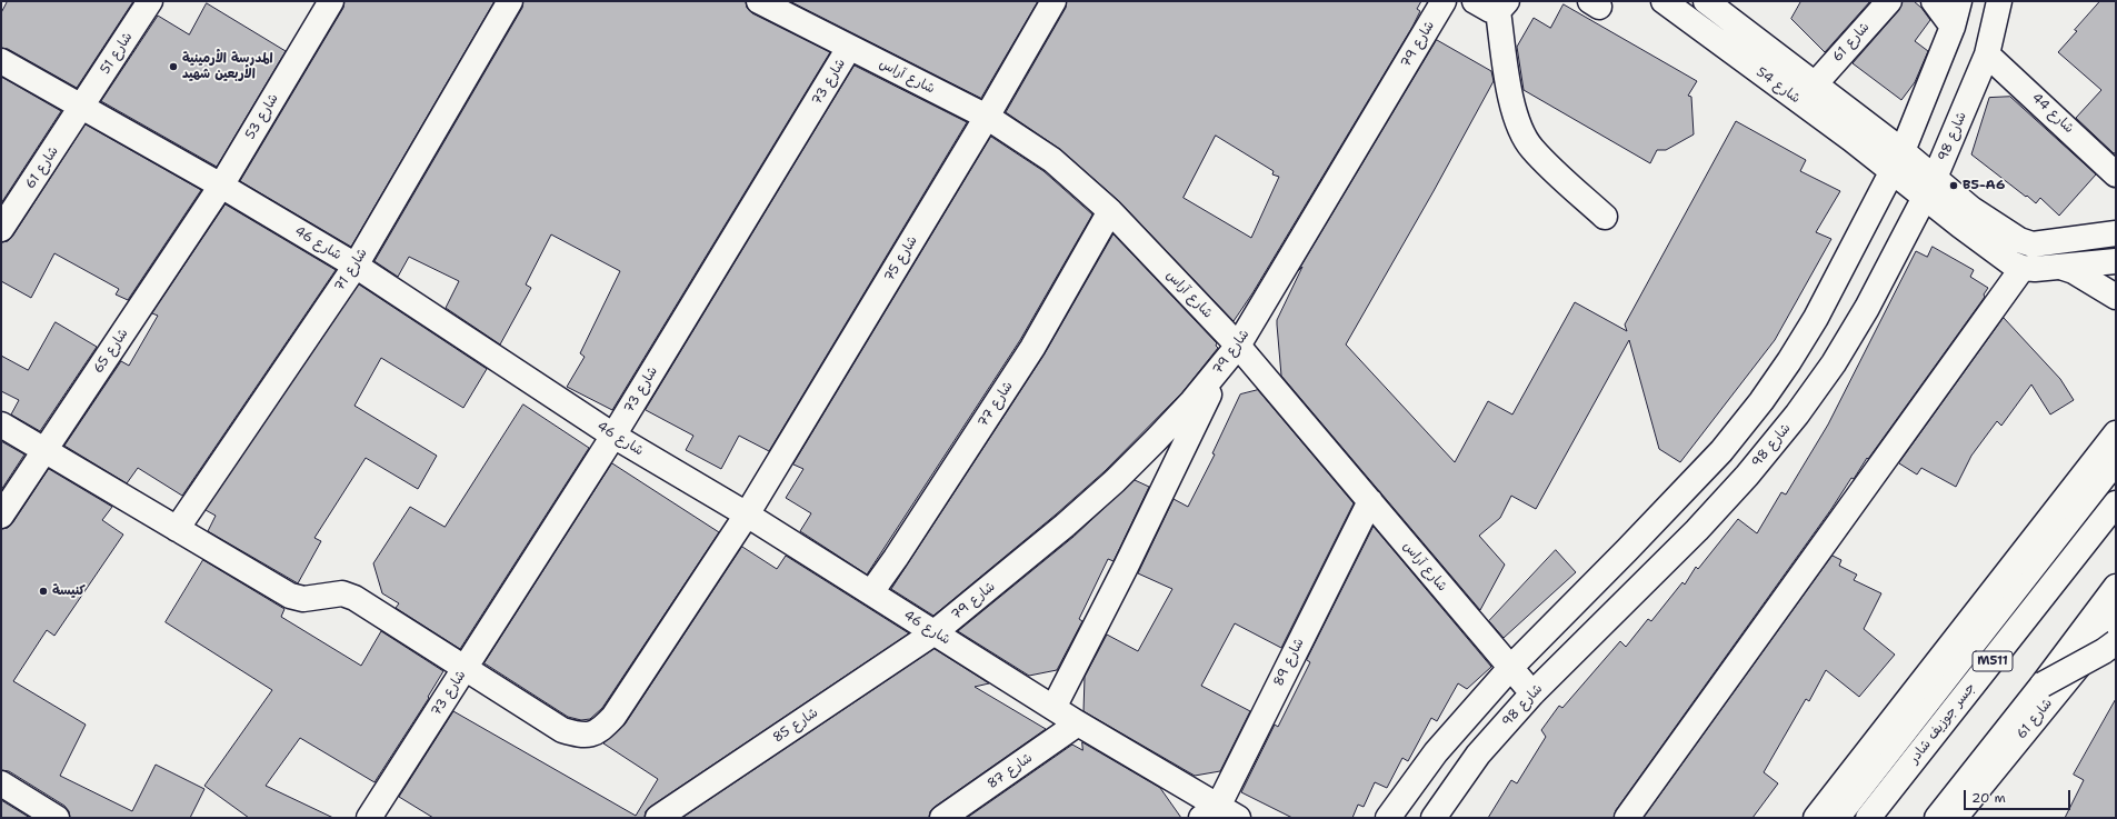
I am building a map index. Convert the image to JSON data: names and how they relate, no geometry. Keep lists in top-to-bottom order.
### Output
{
  "streets": {
    "main road": [
      "شارع 61",
      "شارع 79",
      "شارع 51",
      "شارع آراس",
      "شارع 73",
      "شارع 54",
      "شارع 44",
      "شارع 53",
      "شارع 98",
      "شارع 46",
      "شارع 75",
      "شارع 71",
      "شارع 65",
      "شارع 77",
      "M511",
      "شارع 89",
      "جسر جوزيف شادر",
      "شارع 85",
      "شارع 87"
    ]
  },
  "crossings": [
    ["شارع 61", "شارع 51"],
    ["شارع 61", "شارع 54"],
    ["شارع 61", "شارع 46"],
    ["شارع 79", "شارع آراس"],
    ["شارع 79", "شارع 46"],
    ["شارع 79", "شارع 85"],
    ["شارع 51", "شارع 46"],
    ["شارع آراس", "شارع 73"],
    ["شارع آراس", "شارع 98"],
    ["شارع آراس", "شارع 75"],
    ["شارع آراس", "شارع 77"],
    ["شارع آراس", "شارع 89"],
    ["شارع 73", "شارع 46"],
    ["شارع 73", "شارع 75"],
    ["شارع 44", "شارع 98"],
    ["شارع 53", "شارع 46"],
    ["شارع 53", "شارع 65"],
    ["شارع 46", "شارع 75"],
    ["شارع 46", "شارع 71"],
    ["شارع 46", "شارع 65"],
    ["شارع 46", "شارع 77"],
    ["شارع 46", "شارع 89"],
    ["شارع 46", "شارع 85"],
    ["شارع 46", "شارع 87"],
    ["شارع 75", "شارع 71"],
    ["شارع 75", "شارع 65"]
  ],
  "places": ["المدرسة الأرمينية الأربعين شهيد", "B5-A6", "كنيسة"],
  "scale_bar": "20 m"
}
